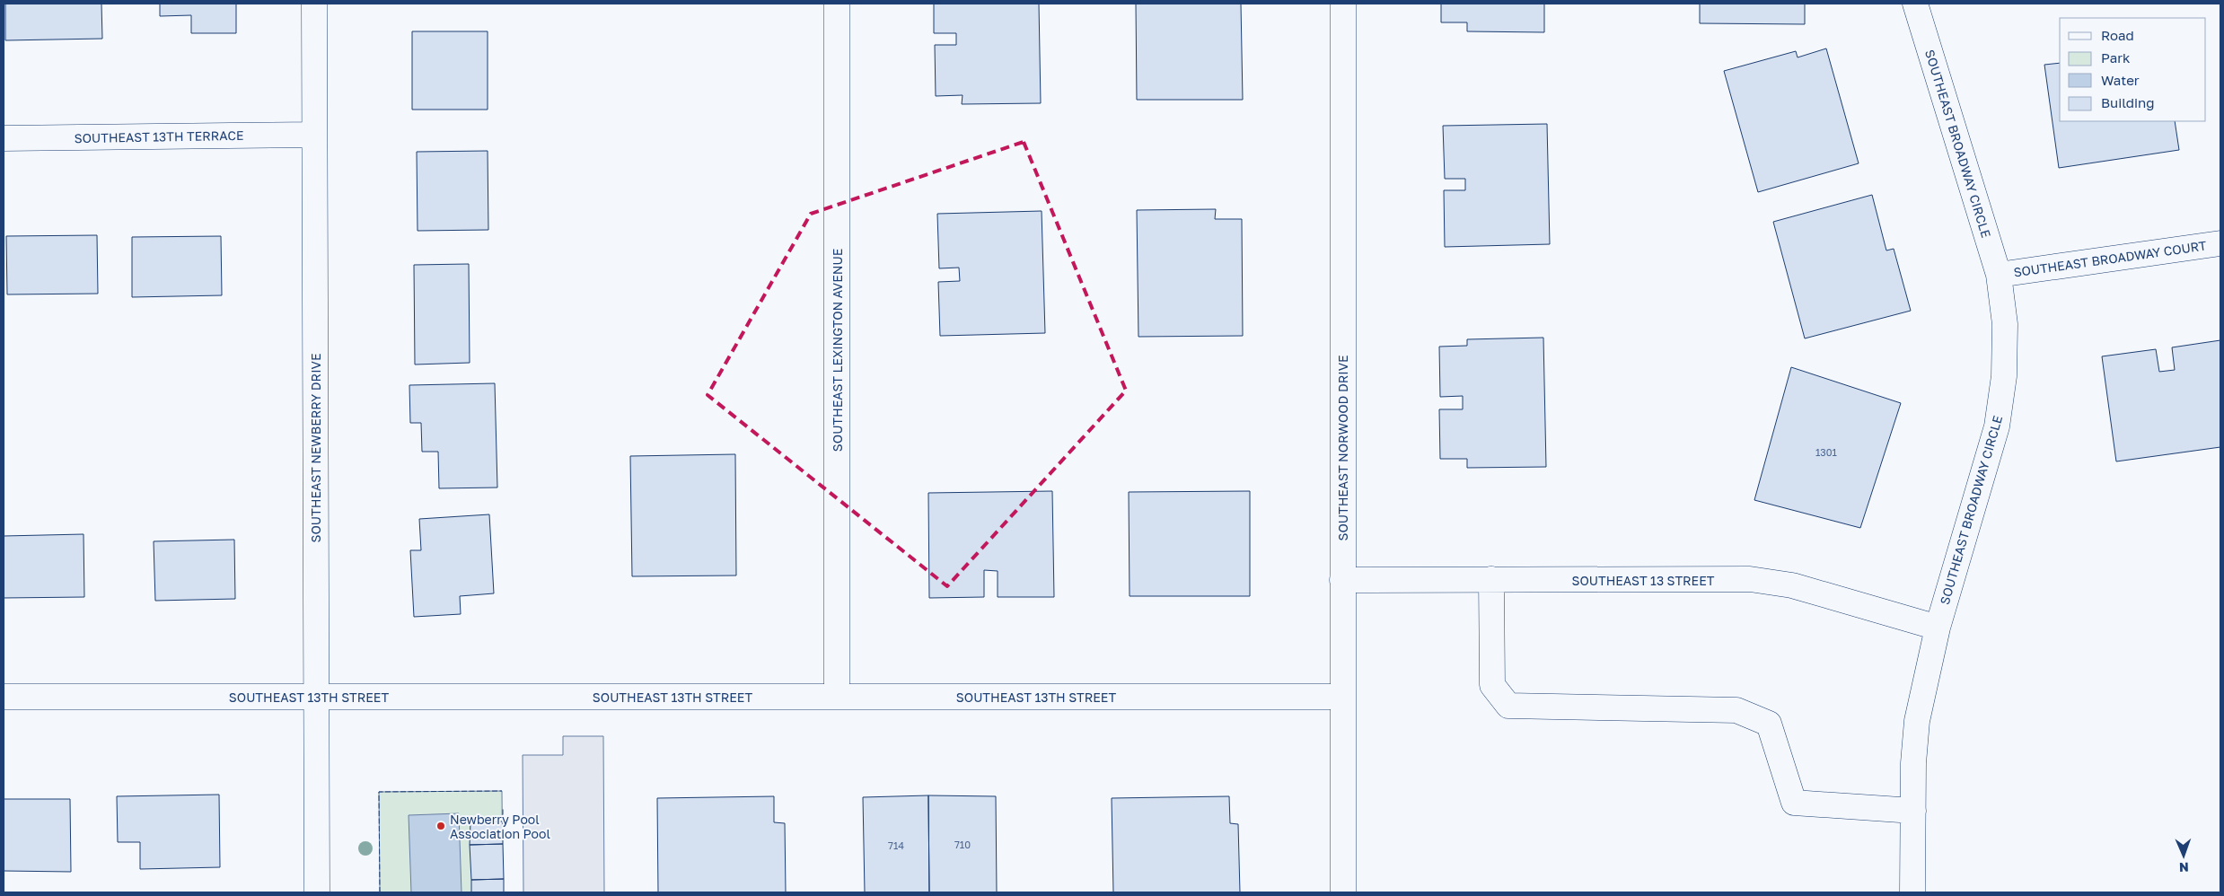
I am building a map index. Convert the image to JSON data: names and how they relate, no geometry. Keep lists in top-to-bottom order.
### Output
{
  "streets": {
    "street": [
      "SOUTHEAST 13TH TERRACE",
      "SOUTHEAST BROADWAY CIRCLE",
      "SOUTHEAST BROADWAY COURT",
      "SOUTHEAST LEXINGTON AVENUE",
      "SOUTHEAST NEWBERRY DRIVE",
      "SOUTHEAST NORWOOD DRIVE",
      "SOUTHEAST 13 STREET",
      "SOUTHEAST 13TH STREET"
    ]
  },
  "crossings": [
    ["SOUTHEAST 13TH TERRACE", "SOUTHEAST NEWBERRY DRIVE"],
    ["SOUTHEAST BROADWAY CIRCLE", "SOUTHEAST BROADWAY COURT"],
    ["SOUTHEAST BROADWAY CIRCLE", "SOUTHEAST 13 STREET"],
    ["SOUTHEAST LEXINGTON AVENUE", "SOUTHEAST 13TH STREET"],
    ["SOUTHEAST NEWBERRY DRIVE", "SOUTHEAST 13TH STREET"],
    ["SOUTHEAST NORWOOD DRIVE", "SOUTHEAST 13 STREET"],
    ["SOUTHEAST NORWOOD DRIVE", "SOUTHEAST 13TH STREET"]
  ],
  "places": ["Newberry Pool Association Pool"],
  "house_numbers": ["1301", "710", "714"],
  "legend": [
    "Road",
    "Park",
    "Water",
    "Building"
  ],
  "north": "bottom"
}
